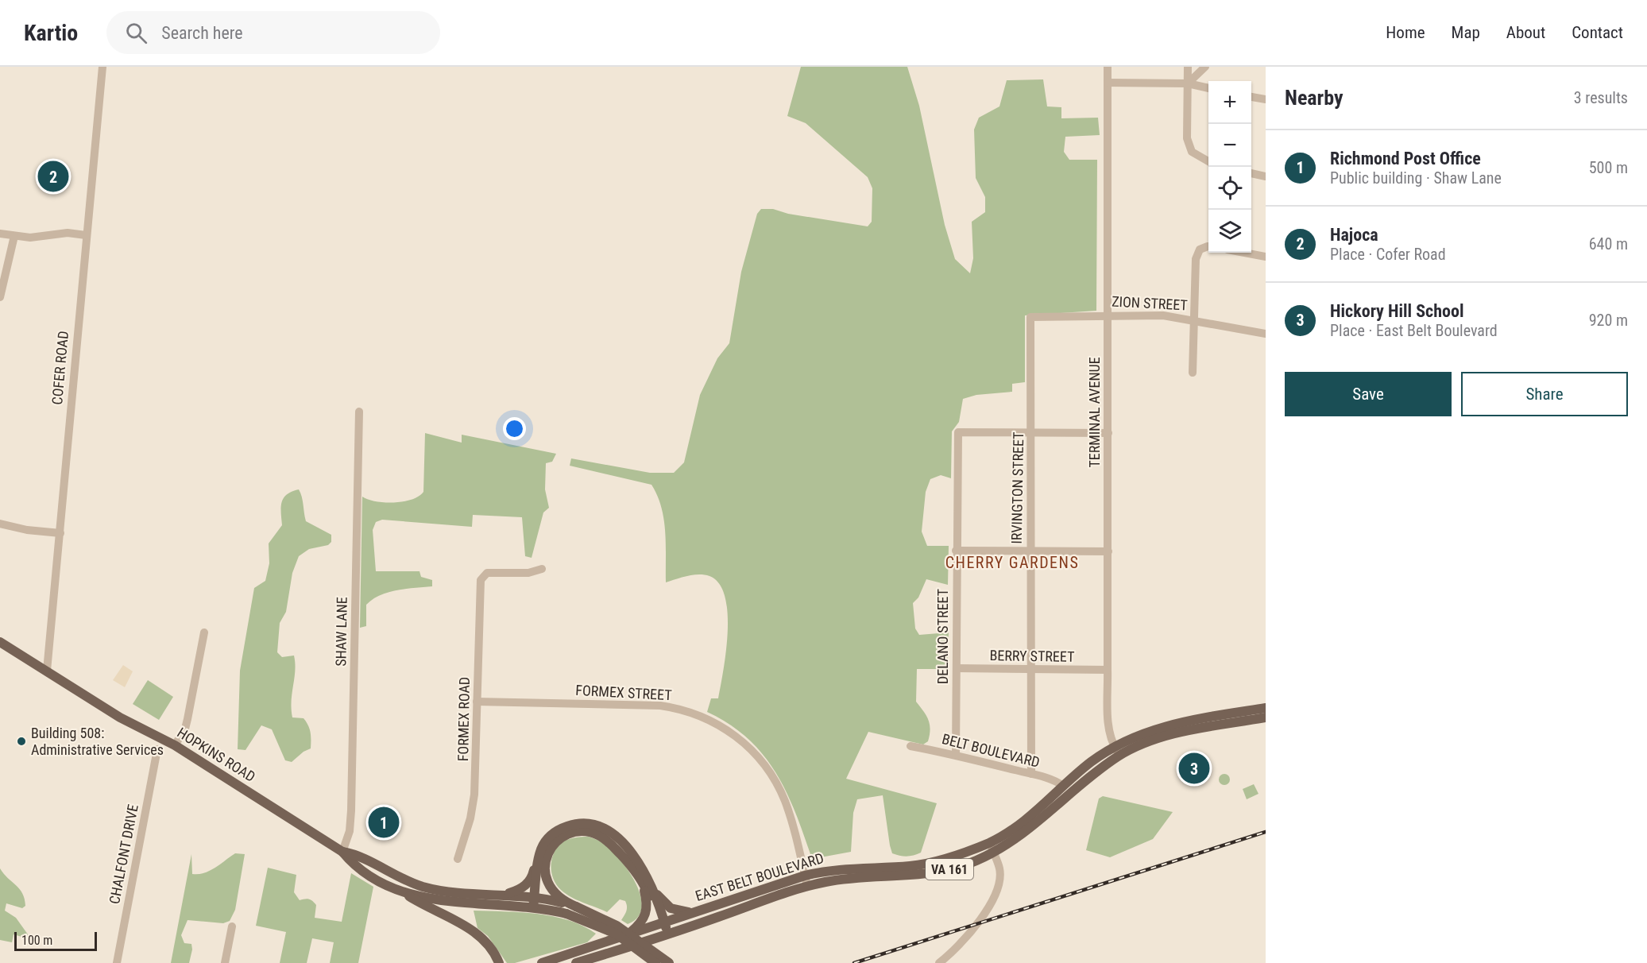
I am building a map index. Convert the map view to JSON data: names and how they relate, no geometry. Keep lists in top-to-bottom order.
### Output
{
  "streets": {
    "main road": ["HOPKINS ROAD", "VA 161", "EAST BELT BOULEVARD"],
    "street": [
      "ZION STREET",
      "COFER ROAD",
      "TERMINAL AVENUE",
      "IRVINGTON STREET",
      "SHAW LANE",
      "DELANO STREET",
      "BERRY STREET",
      "FORMEX STREET",
      "FORMEX ROAD",
      "BELT BOULEVARD",
      "CHALFONT DRIVE"
    ]
  },
  "crossings": [
    ["ZION STREET", "TERMINAL AVENUE"],
    ["ZION STREET", "IRVINGTON STREET"],
    ["COFER ROAD", "HOPKINS ROAD"],
    ["TERMINAL AVENUE", "BERRY STREET"],
    ["TERMINAL AVENUE", "EAST BELT BOULEVARD"],
    ["IRVINGTON STREET", "DELANO STREET"],
    ["IRVINGTON STREET", "BERRY STREET"],
    ["IRVINGTON STREET", "BELT BOULEVARD"],
    ["SHAW LANE", "HOPKINS ROAD"],
    ["DELANO STREET", "BERRY STREET"],
    ["DELANO STREET", "BELT BOULEVARD"],
    ["FORMEX STREET", "FORMEX ROAD"],
    ["FORMEX STREET", "EAST BELT BOULEVARD"],
    ["BELT BOULEVARD", "EAST BELT BOULEVARD"]
  ],
  "districts": ["CHERRY GARDENS"],
  "places": ["Building 508: Administrative Services"],
  "scale_bar": "100 m",
  "page": {
    "header": "Kartio",
    "search": "Search here",
    "nav": [
      "Home",
      "Map",
      "About",
      "Contact"
    ],
    "heading": ["Nearby", "3 results"],
    "map_buttons": ["+", "−"],
    "list": [
      {
        "mark": "1",
        "name": "Richmond Post Office",
        "note": "Public building · Shaw Lane",
        "value": "500 m"
      },
      {
        "mark": "2",
        "name": "Hajoca",
        "note": "Place · Cofer Road",
        "value": "640 m"
      },
      {
        "mark": "3",
        "name": "Hickory Hill School",
        "note": "Place · East Belt Boulevard",
        "value": "920 m"
      }
    ],
    "pins": ["2", "3", "1"],
    "buttons": ["Save", "Share"],
    "scale": "100 m"
  }
}
